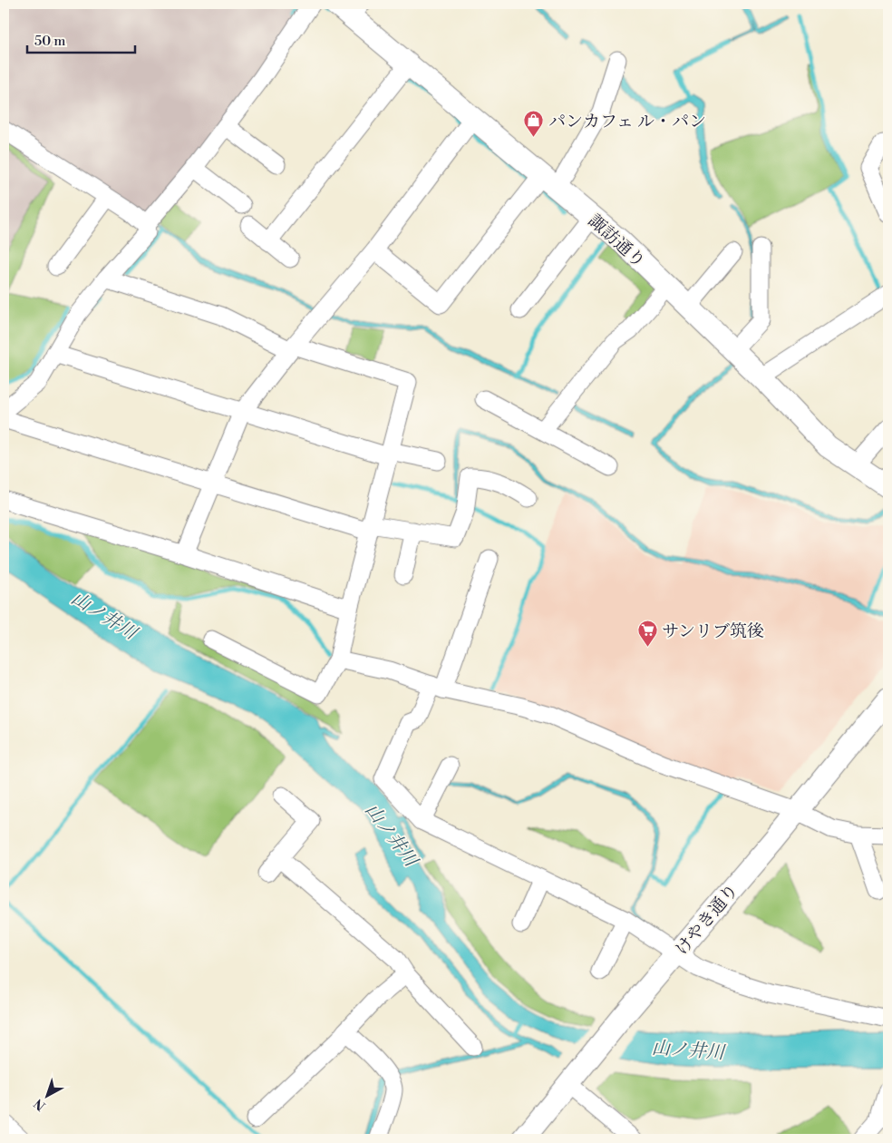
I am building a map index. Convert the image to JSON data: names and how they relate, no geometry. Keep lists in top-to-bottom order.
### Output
{
  "streets": {
    "street": ["諏訪通り", "けやき通り"]
  },
  "water": ["山ノ井川"],
  "places": {
    "shop": ["パンカフェ ル・パン"],
    "supermarket": ["サンリブ筑後"]
  },
  "scale_bar": "50 m",
  "north": "bottom left"
}
